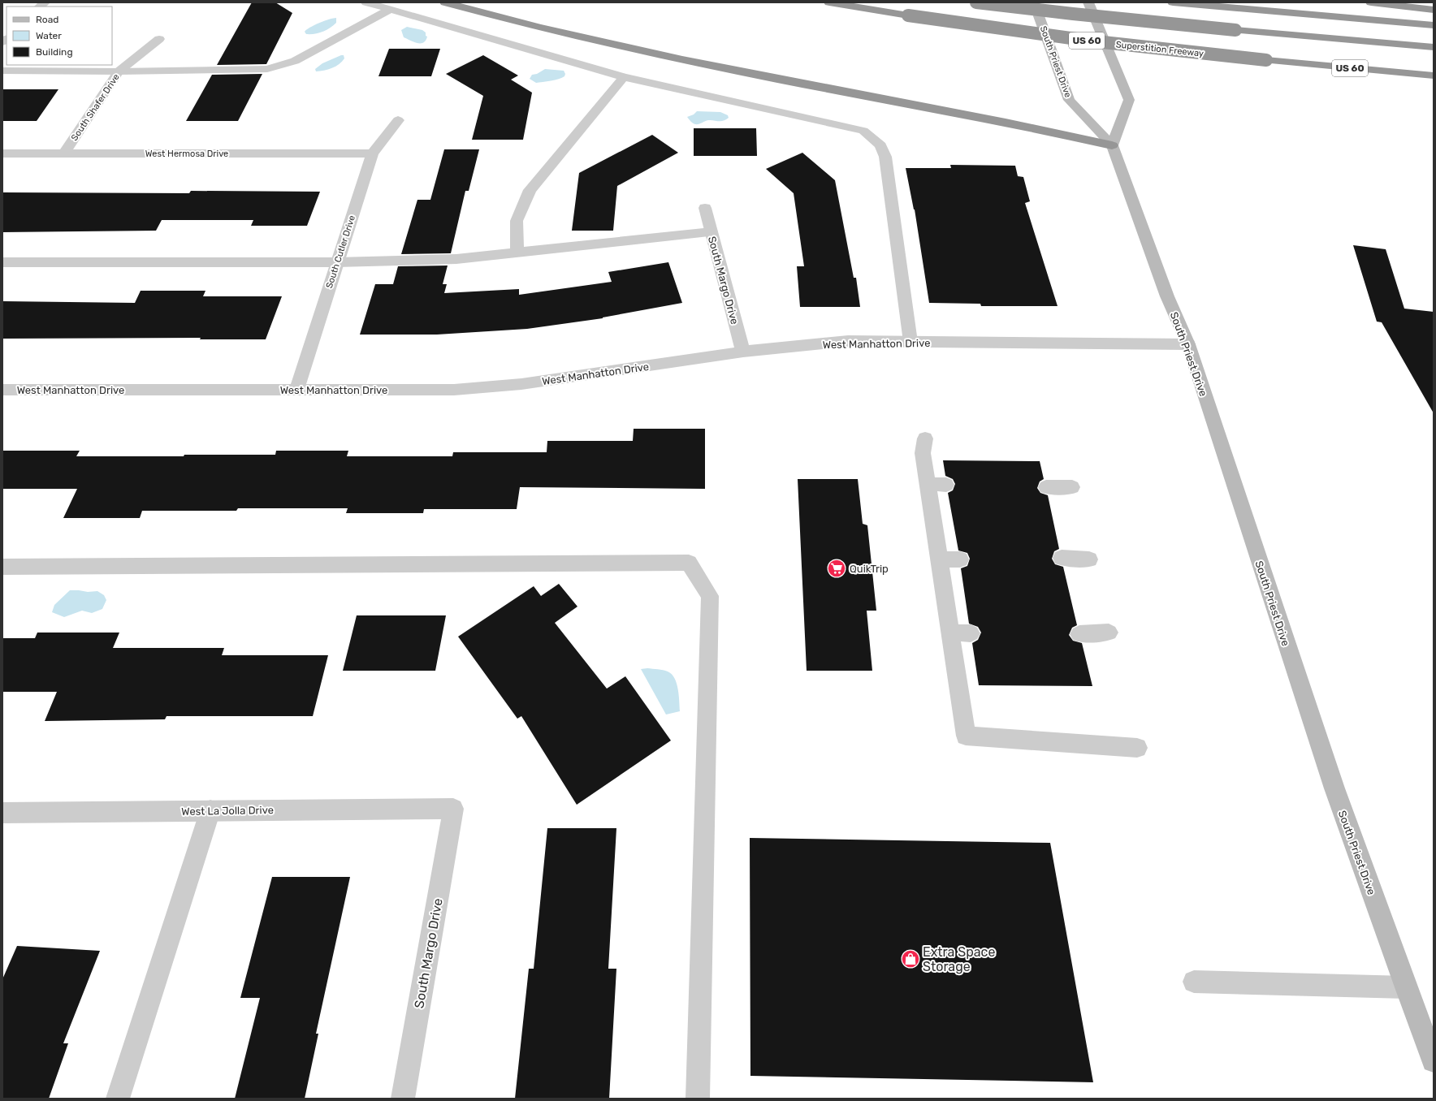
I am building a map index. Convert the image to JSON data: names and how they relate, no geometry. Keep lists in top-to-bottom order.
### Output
{
  "streets": {
    "highway": ["US 60", "Superstition Freeway"],
    "main road": ["South Priest Drive"],
    "street": [
      "South Shafer Drive",
      "West Hermosa Drive",
      "South Cutler Drive",
      "South Margo Drive",
      "West Manhatton Drive",
      "West La Jolla Drive"
    ]
  },
  "crossings": [
    ["South Priest Drive", "West Manhatton Drive"],
    ["South Shafer Drive", "West Hermosa Drive"],
    ["West Hermosa Drive", "South Cutler Drive"],
    ["South Cutler Drive", "West Manhatton Drive"],
    ["South Margo Drive", "West Manhatton Drive"],
    ["South Margo Drive", "West La Jolla Drive"]
  ],
  "places": {
    "supermarket": ["QuikTrip"],
    "shop": ["Extra Space Storage"]
  },
  "legend": ["Road", "Water", "Building"]
}
